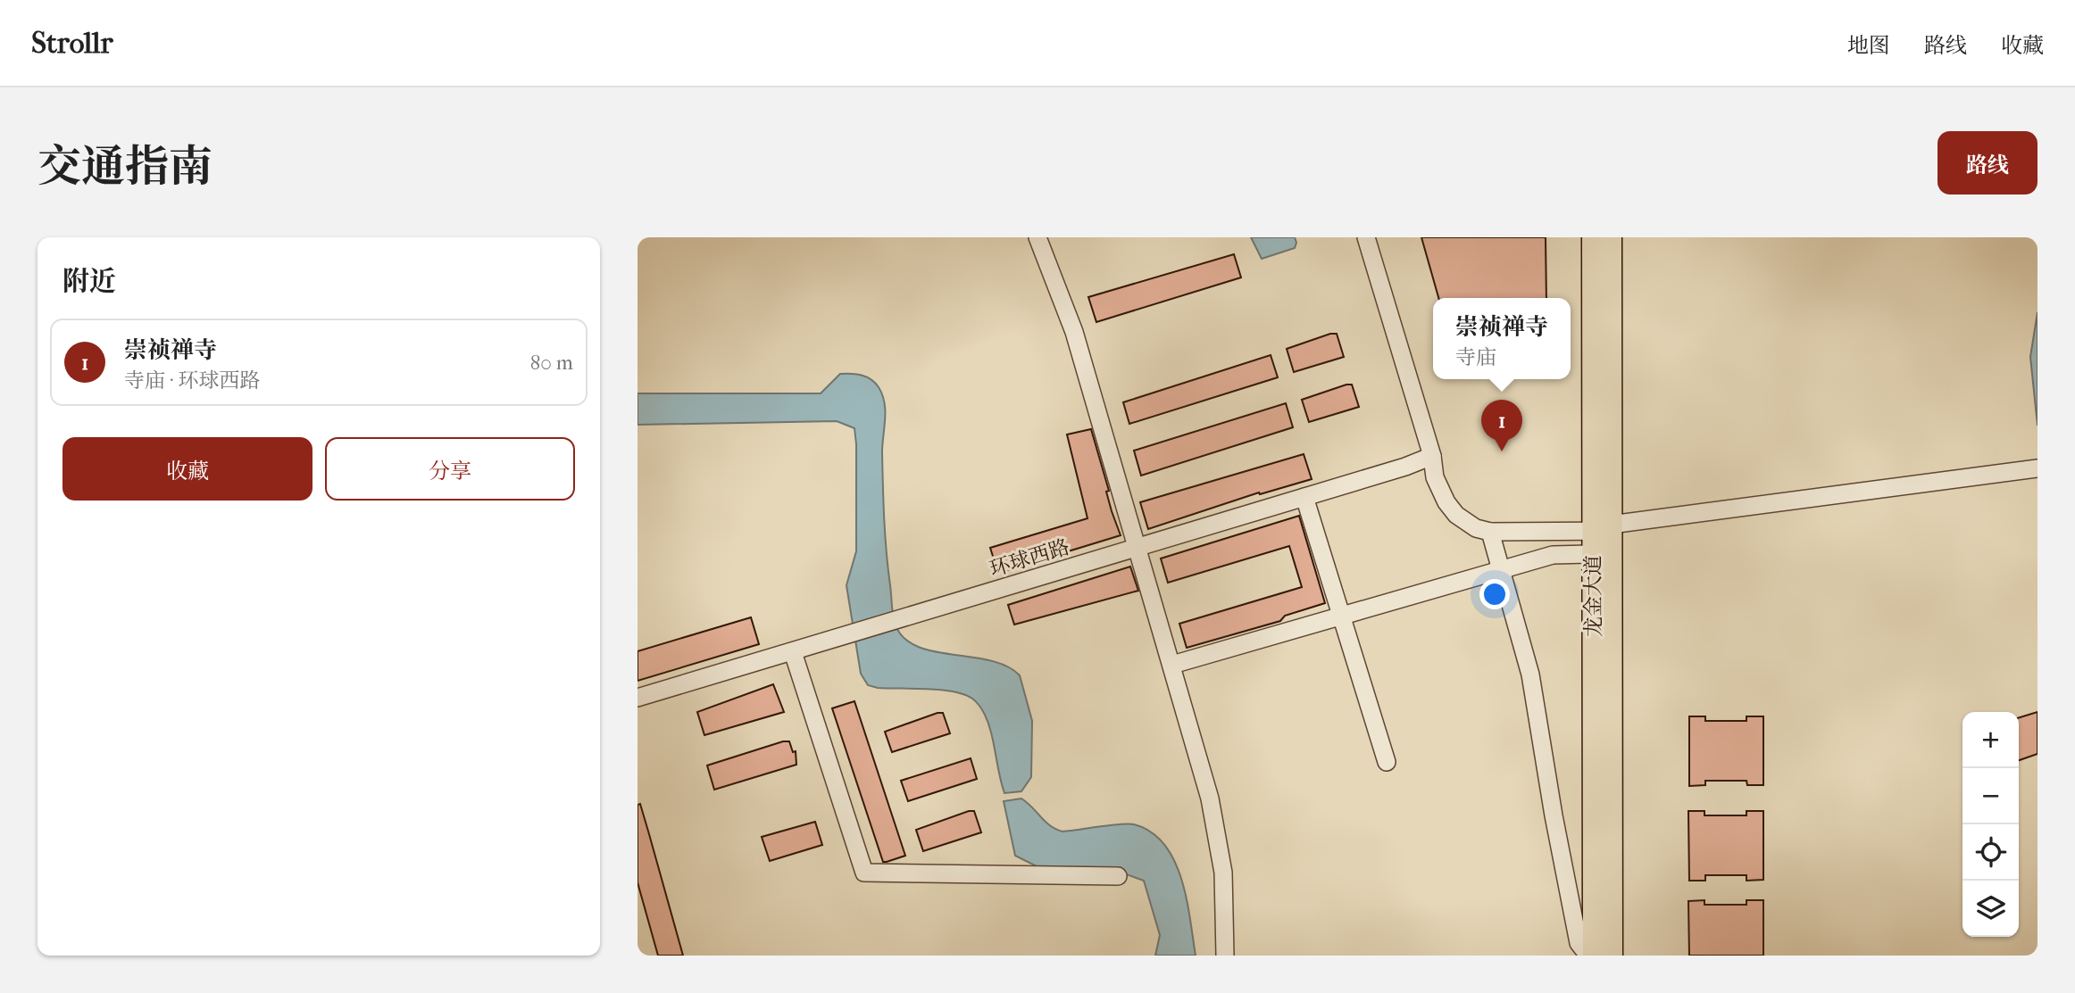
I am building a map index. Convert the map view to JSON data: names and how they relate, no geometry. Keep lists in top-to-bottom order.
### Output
{
  "streets": {
    "main road": ["龙金大道"],
    "street": ["环球西路"]
  },
  "page": {
    "header": "Strollr",
    "nav": ["地图", "路线", "收藏"],
    "title": "交通指南",
    "buttons": [
      "路线",
      ["收藏", "分享"]
    ],
    "heading": "附近",
    "popup": ["崇祯禅寺", "寺庙"],
    "list": [
      {
        "mark": "1",
        "name": "崇祯禅寺",
        "note": "寺庙 · 环球西路",
        "value": "80 m"
      }
    ],
    "pins": "1",
    "map_buttons": ["+", "−"]
  }
}
